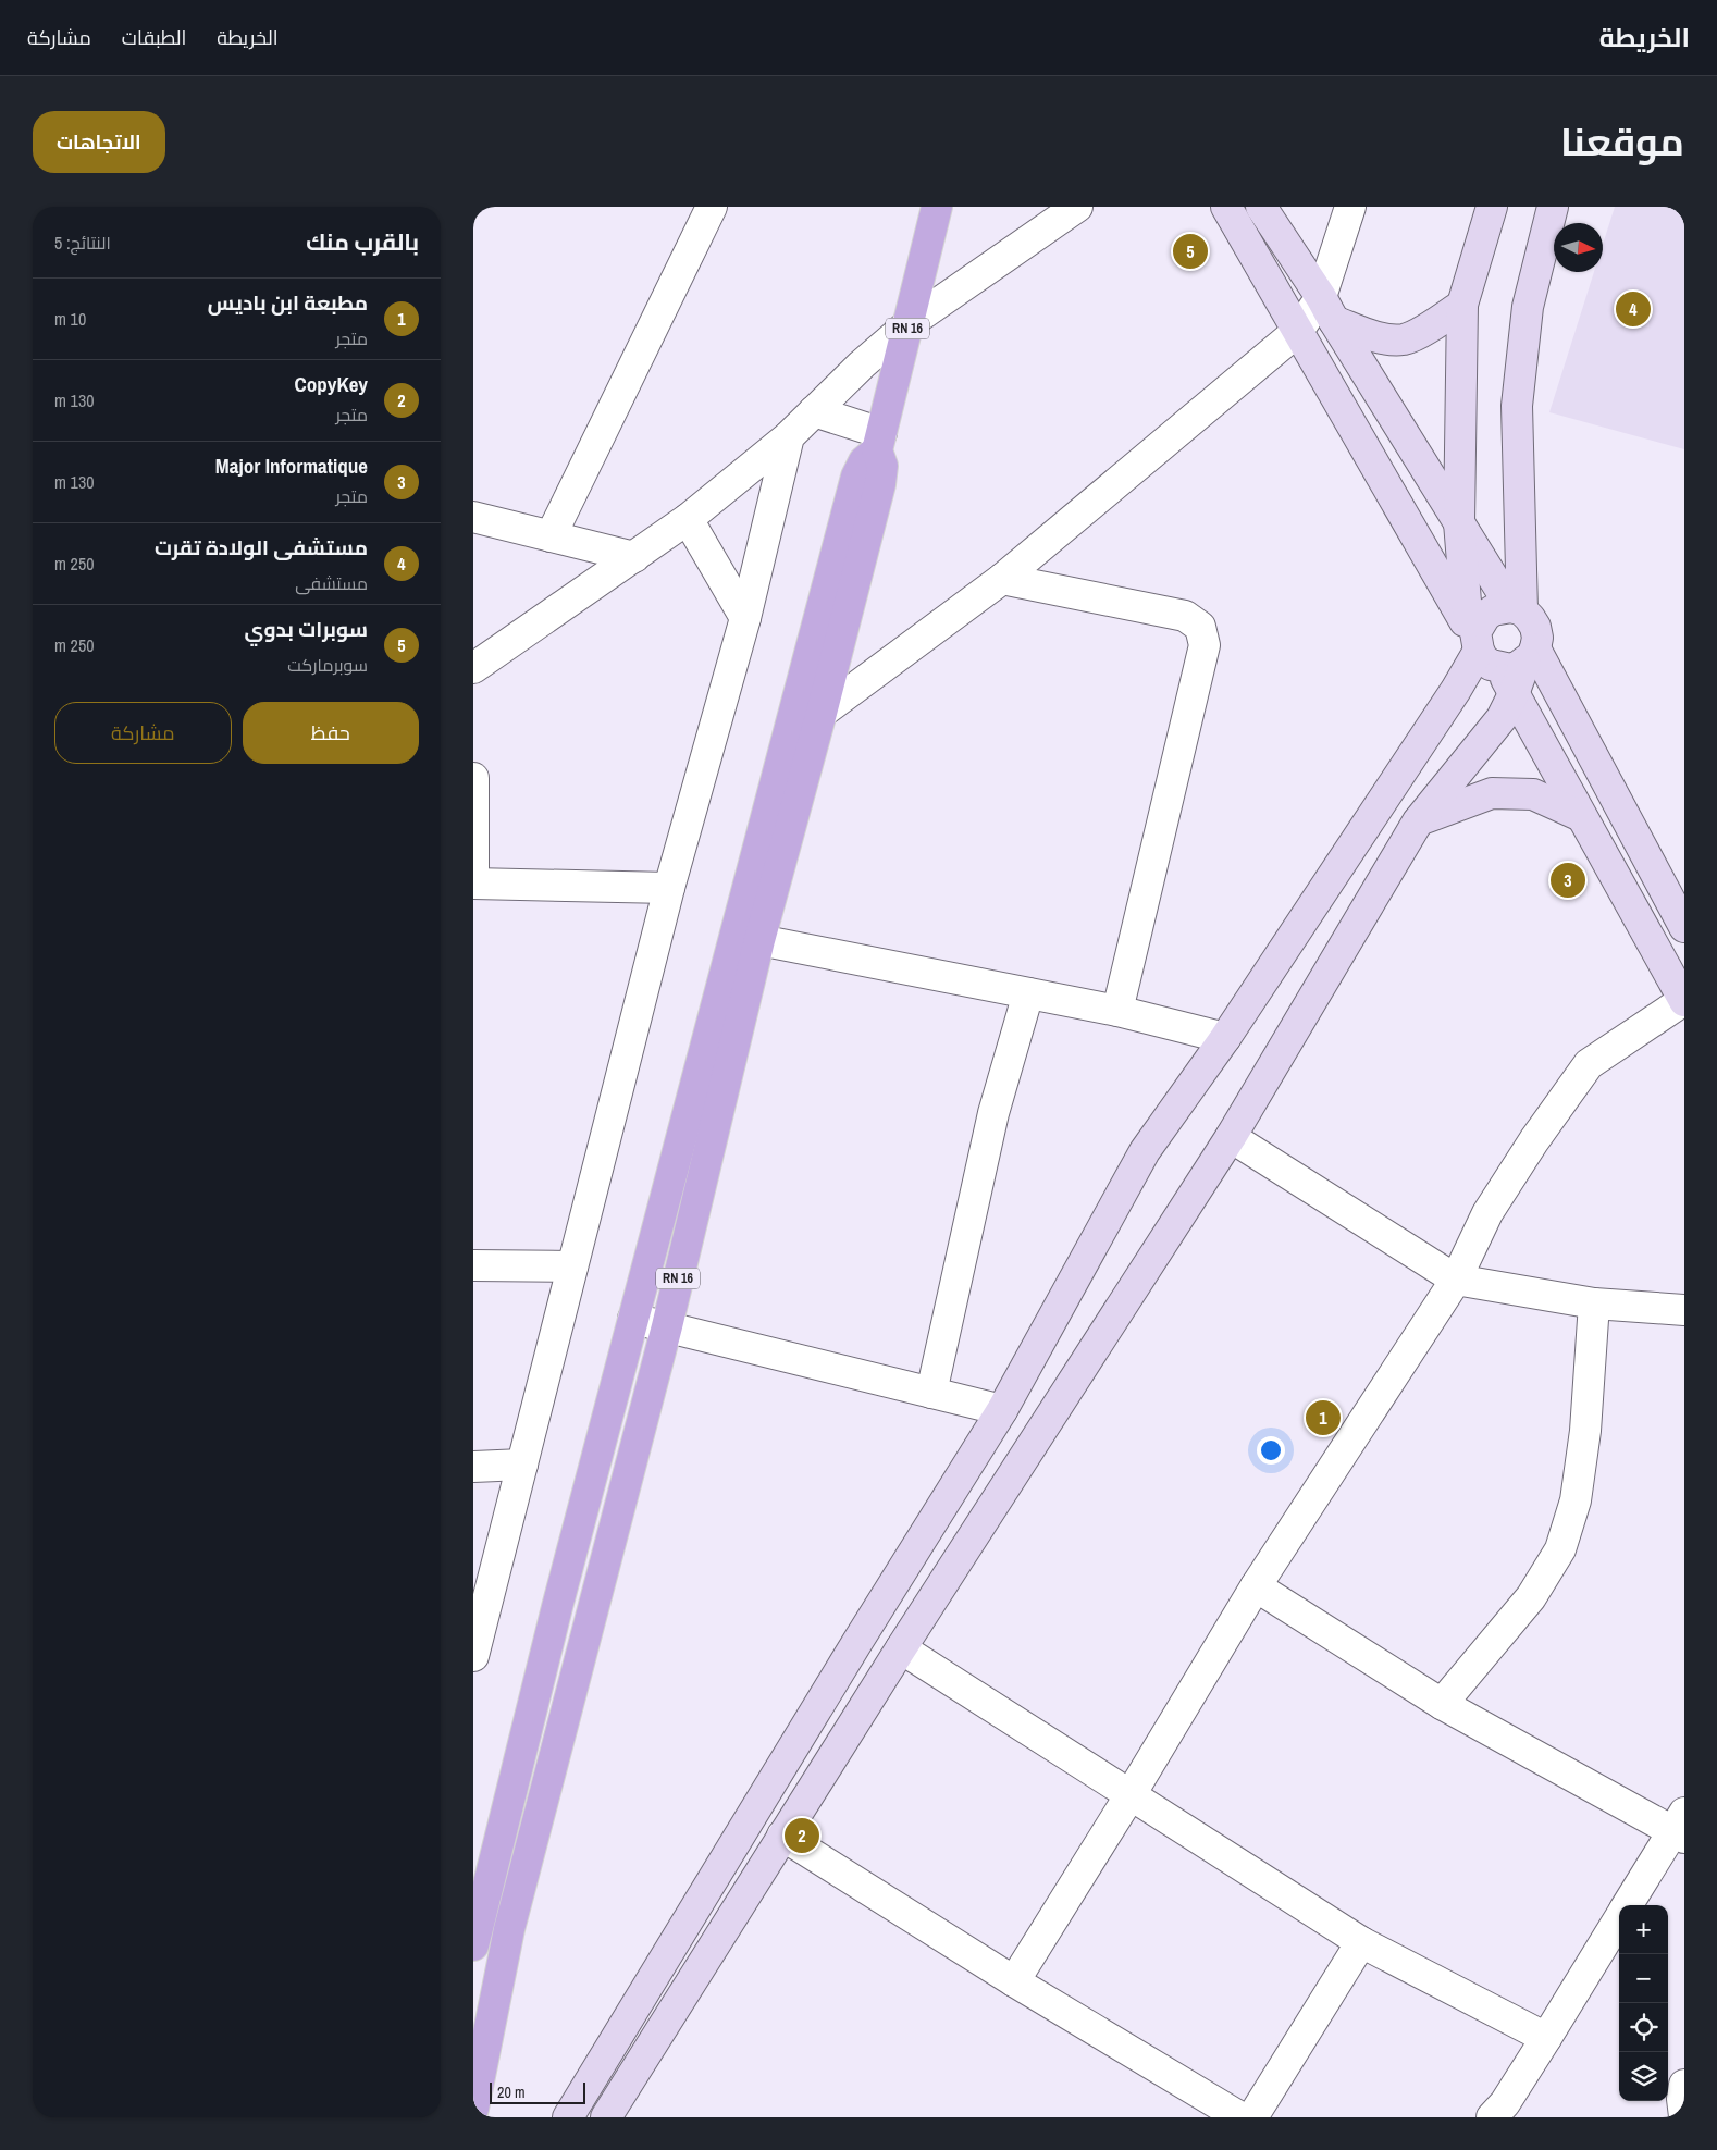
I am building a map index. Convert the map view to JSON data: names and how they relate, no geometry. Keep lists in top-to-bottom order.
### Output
{
  "streets": {
    "main road": ["RN 16"]
  },
  "scale_bar": "20 m",
  "north": "right",
  "page": {
    "header": "الخريطة",
    "nav": ["الخريطة", "الطبقات", "مشاركة"],
    "title": "موقعنا",
    "buttons": [
      "الاتجاهات",
      ["حفظ", "مشاركة"]
    ],
    "heading": ["بالقرب منك", "النتائج: 5"],
    "pins": [
      "5",
      "4",
      "3",
      "1",
      "2"
    ],
    "list": [
      {
        "mark": "1",
        "name": "مطبعة ابن باديس",
        "note": "متجر",
        "value": "10 m"
      },
      {
        "mark": "2",
        "name": "CopyKey",
        "note": "متجر",
        "value": "130 m"
      },
      {
        "mark": "3",
        "name": "Major Informatique",
        "note": "متجر",
        "value": "130 m"
      },
      {
        "mark": "4",
        "name": "مستشفى الولادة تقرت",
        "note": "مستشفى",
        "value": "250 m"
      },
      {
        "mark": "5",
        "name": "سوبرات بدوي",
        "note": "سوبرماركت",
        "value": "250 m"
      }
    ],
    "map_buttons": ["+", "−"],
    "scale": "20 m"
  }
}
